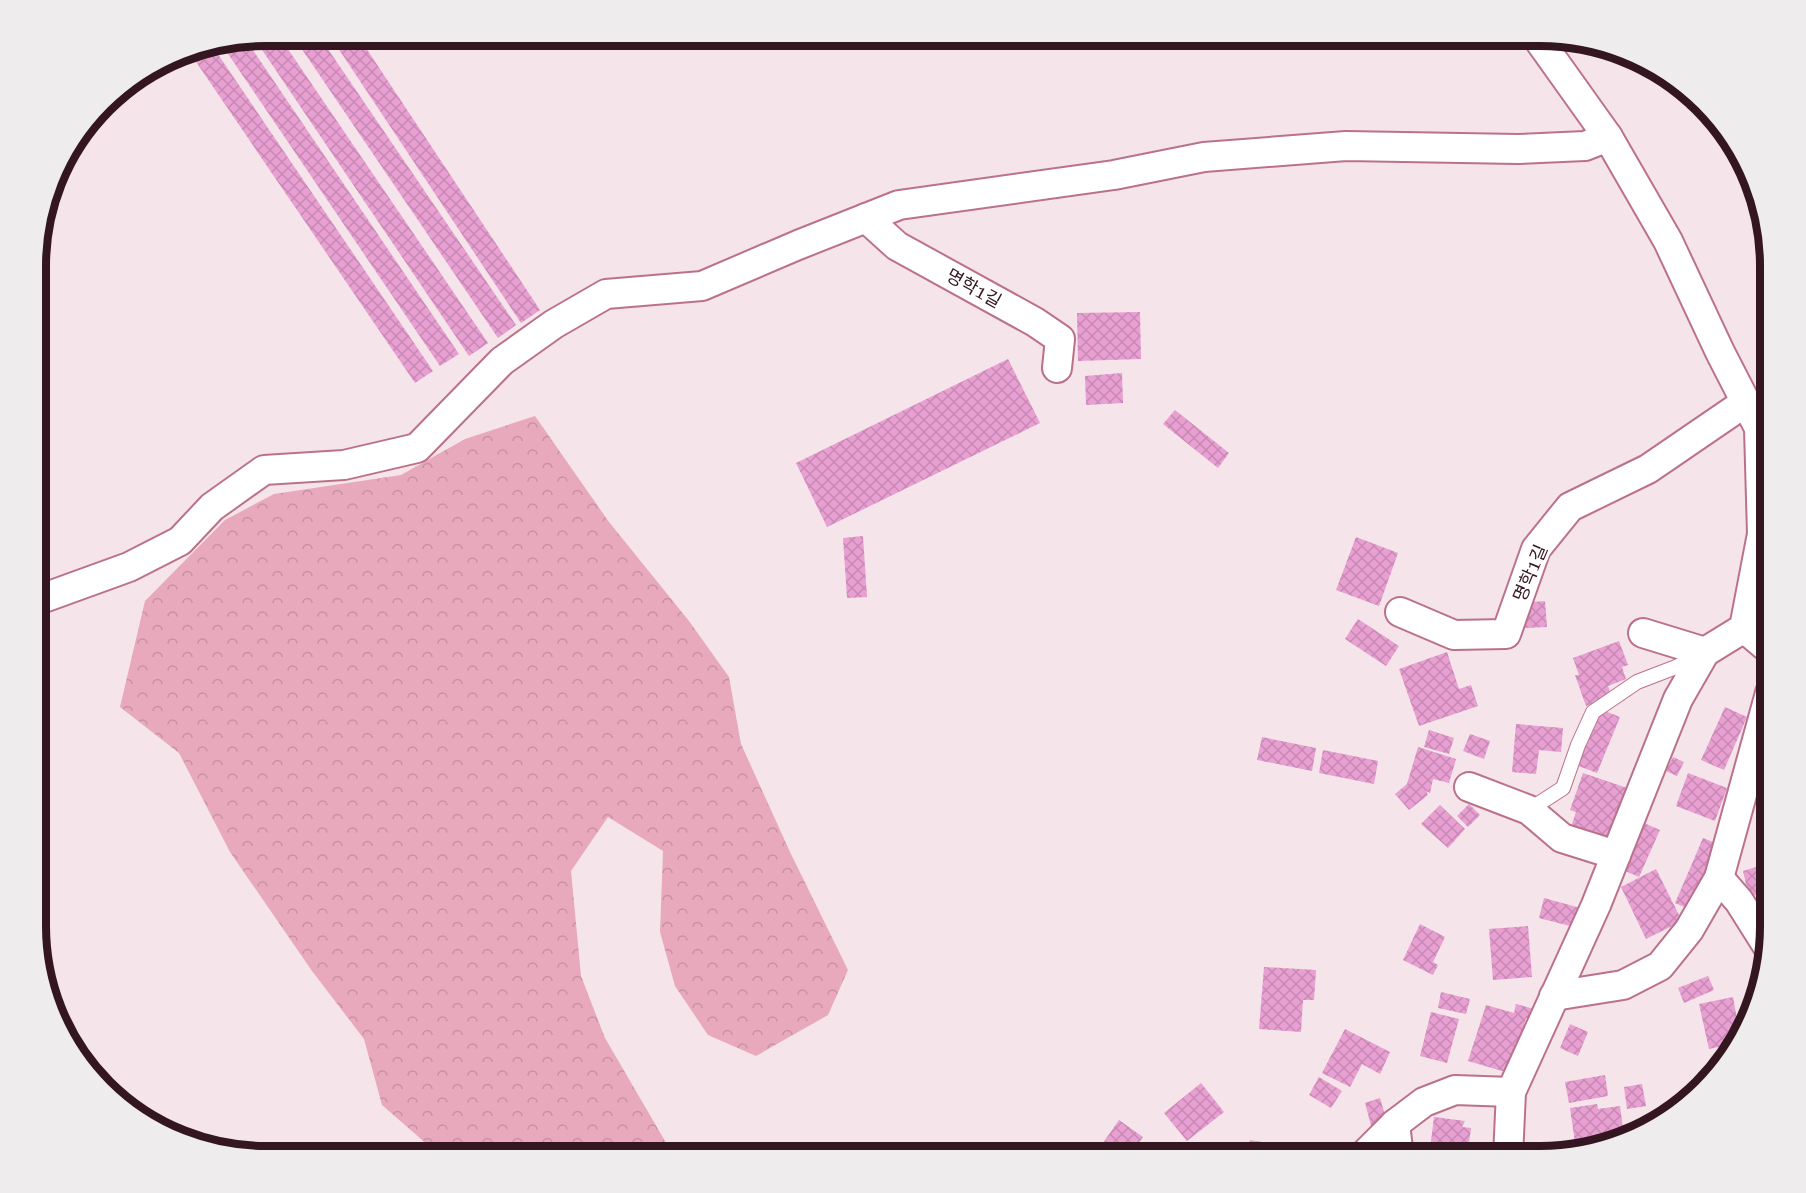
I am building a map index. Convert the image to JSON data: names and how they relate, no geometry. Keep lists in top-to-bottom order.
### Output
{
  "streets": {
    "street": ["명학1길"]
  }
}
